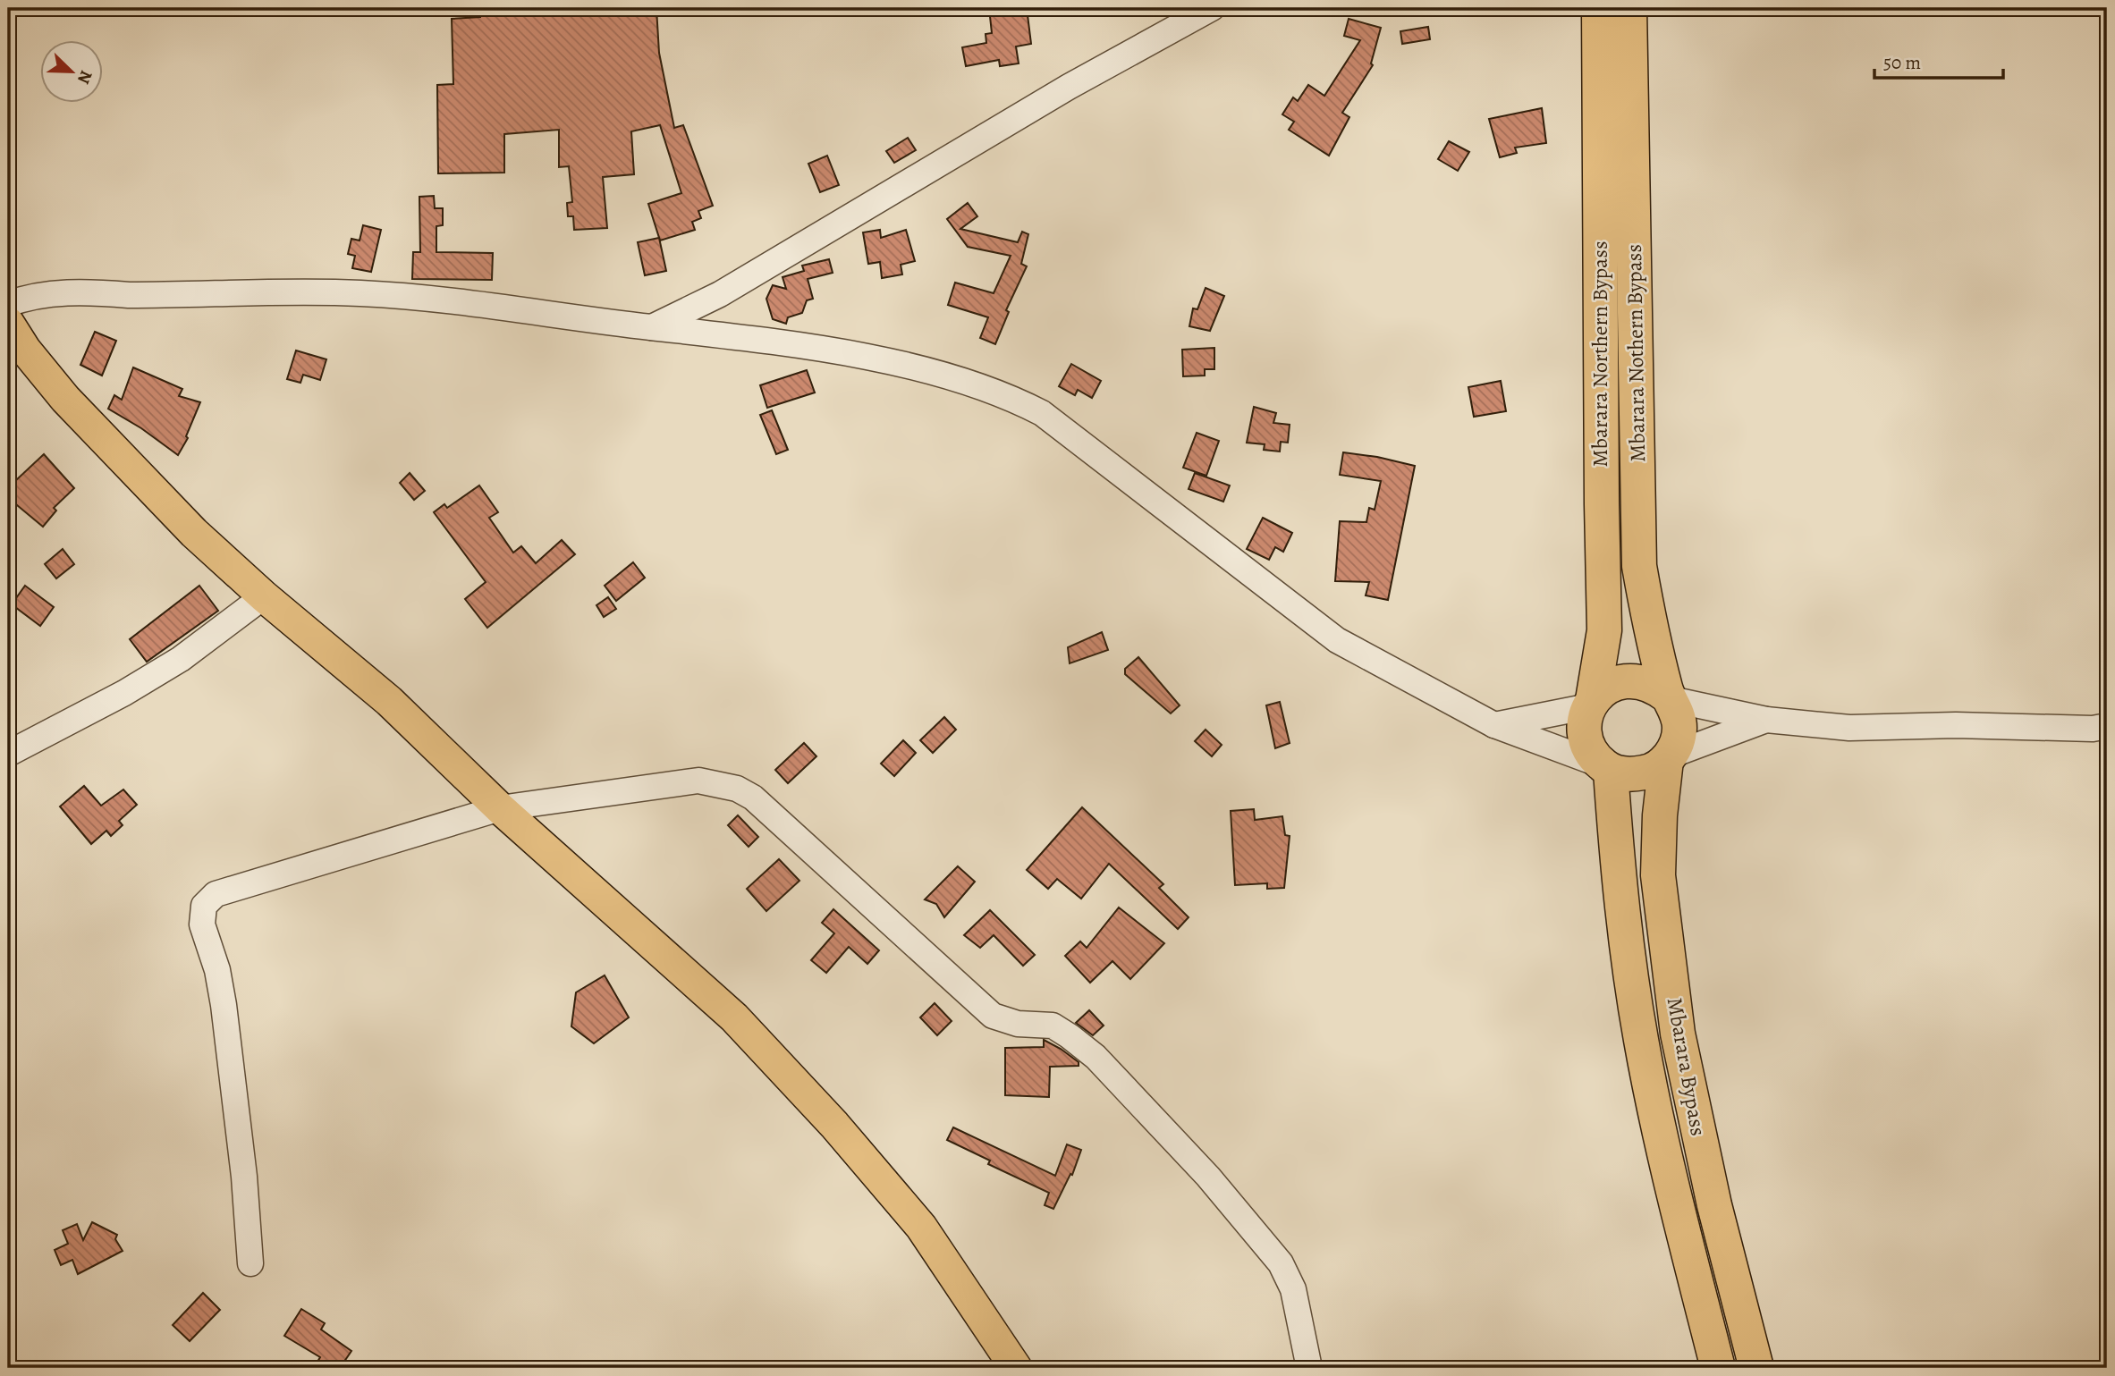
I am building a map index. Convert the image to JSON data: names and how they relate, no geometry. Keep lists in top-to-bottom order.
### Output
{
  "streets": {
    "highway": ["Mbarara Nothern Bypass", "Mbarara Northern Bypass", "Mbarara Bypass"]
  },
  "crossings": [
    ["Mbarara Nothern Bypass", "Mbarara Northern Bypass"],
    ["Mbarara Nothern Bypass", "Mbarara Bypass"],
    ["Mbarara Northern Bypass", "Mbarara Bypass"]
  ],
  "scale_bar": "50 m",
  "north": "bottom right"
}
